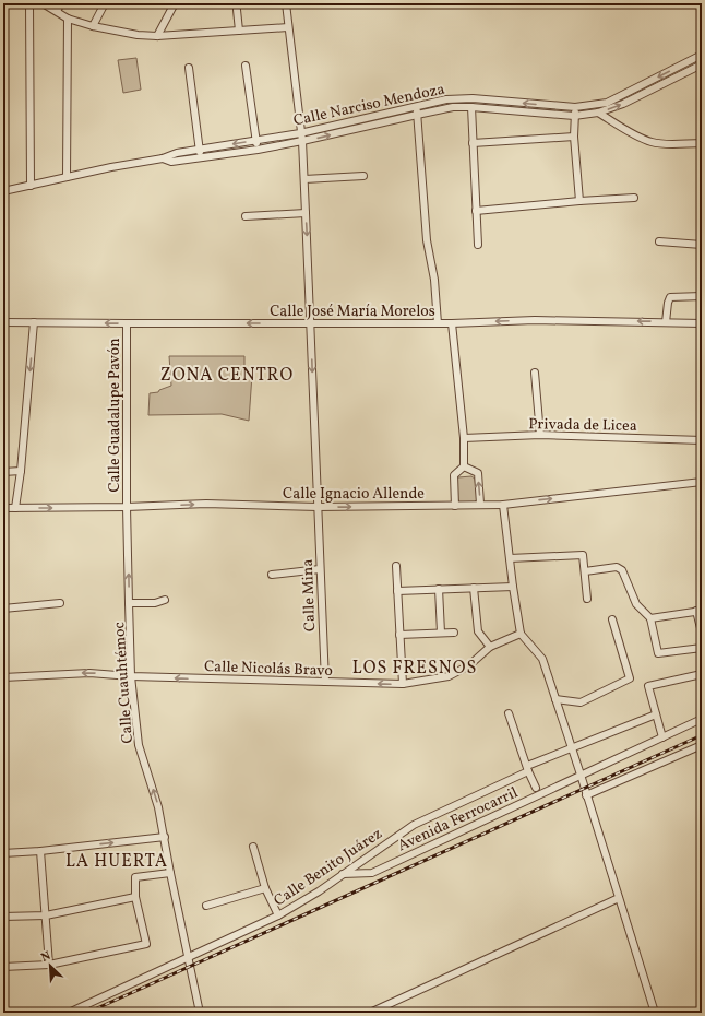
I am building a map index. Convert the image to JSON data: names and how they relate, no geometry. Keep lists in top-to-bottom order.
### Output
{
  "streets": {
    "street": [
      "Calle Narciso Mendoza",
      "Calle José María Morelos",
      "Calle Guadalupe Pavón",
      "Privada de Licea",
      "Calle Ignacio Allende",
      "Calle Mina",
      "Calle Nicolás Bravo",
      "Calle Cuauhtémoc",
      "Avenida Ferrocarril",
      "Calle Benito Juárez"
    ]
  },
  "crossings": [
    ["Calle Narciso Mendoza", "Calle Mina"],
    ["Calle José María Morelos", "Calle Guadalupe Pavón"],
    ["Calle José María Morelos", "Calle Mina"],
    ["Calle Guadalupe Pavón", "Calle Ignacio Allende"],
    ["Calle Guadalupe Pavón", "Calle Cuauhtémoc"],
    ["Calle Ignacio Allende", "Calle Mina"],
    ["Calle Ignacio Allende", "Calle Cuauhtémoc"],
    ["Calle Mina", "Calle Nicolás Bravo"],
    ["Calle Nicolás Bravo", "Calle Cuauhtémoc"],
    ["Calle Cuauhtémoc", "Calle Benito Juárez"],
    ["Avenida Ferrocarril", "Calle Benito Juárez"]
  ],
  "one_way": [
    "Calle José María Morelos",
    "Calle Ignacio Allende",
    "Calle Mina",
    "Calle Nicolás Bravo",
    "Calle Cuauhtémoc"
  ],
  "districts": ["ZONA CENTRO", "LOS FRESNOS", "LA HUERTA"],
  "north": "top left"
}
